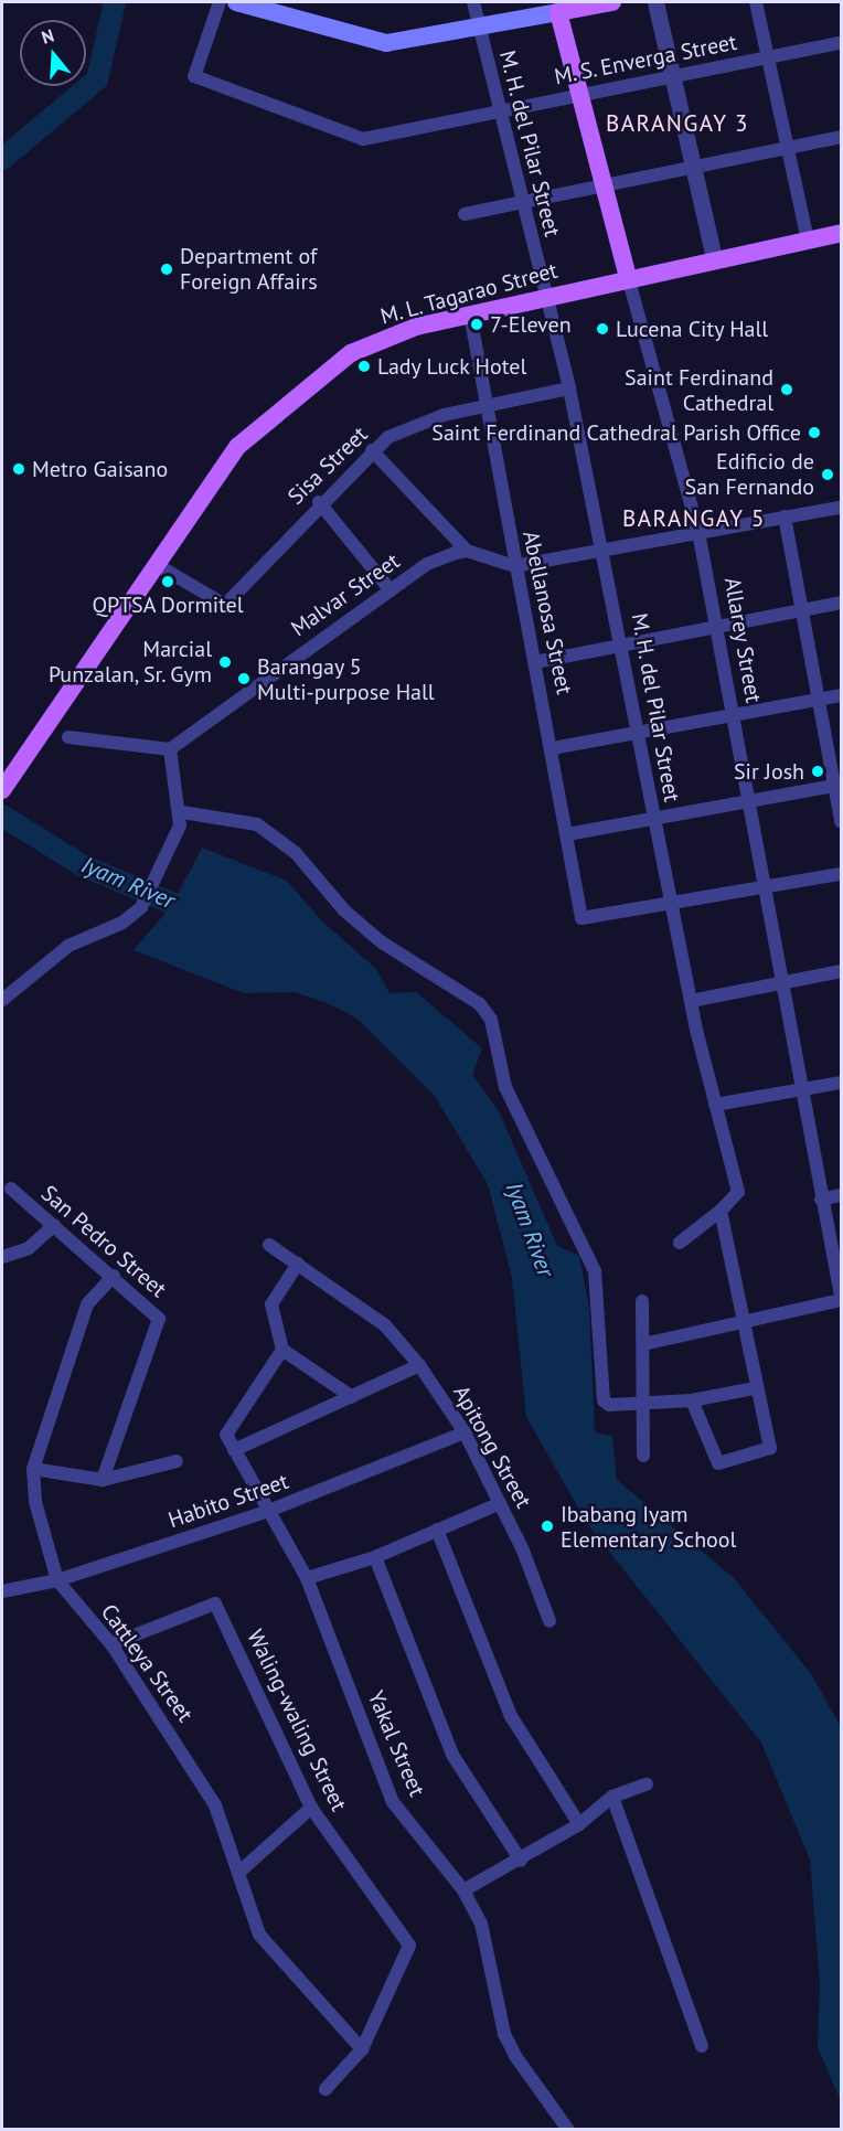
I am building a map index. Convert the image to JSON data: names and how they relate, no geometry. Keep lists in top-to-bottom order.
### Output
{
  "streets": {
    "main road": ["M. L. Tagarao Street", "Allarey Street"],
    "street": [
      "M. S. Enverga Street",
      "M. H. del Pilar Street",
      "Sisa Street",
      "Malvar Street",
      "Abellanosa Street",
      "San Pedro Street",
      "Apitong Street",
      "Habito Street",
      "Cattleya Street",
      "Waling-waling Street",
      "Yakal Street"
    ]
  },
  "crossings": [
    ["M. S. Enverga Street", "M. H. del Pilar Street"],
    ["M. S. Enverga Street", "Allarey Street"],
    ["M. H. del Pilar Street", "M. L. Tagarao Street"],
    ["M. H. del Pilar Street", "Sisa Street"],
    ["M. H. del Pilar Street", "Abellanosa Street"],
    ["M. L. Tagarao Street", "Sisa Street"],
    ["M. L. Tagarao Street", "Abellanosa Street"],
    ["M. L. Tagarao Street", "Allarey Street"],
    ["Sisa Street", "Abellanosa Street"],
    ["San Pedro Street", "Cattleya Street"],
    ["Apitong Street", "Habito Street"],
    ["Habito Street", "Cattleya Street"],
    ["Habito Street", "Yakal Street"],
    ["Cattleya Street", "Waling-waling Street"]
  ],
  "districts": ["BARANGAY 3", "BARANGAY 5"],
  "water": ["Iyam River"],
  "places": [
    "Department of Foreign Affairs",
    "7-Eleven",
    "Lucena City Hall",
    "Lady Luck Hotel",
    "Saint Ferdinand Cathedral",
    "Saint Ferdinand Cathedral Parish Office",
    "Metro Gaisano",
    "Edificio de San Fernando",
    "QPTSA Dormitel",
    "Marcial Punzalan, Sr. Gym",
    "Barangay 5 Multi-purpose Hall",
    "Sir Josh",
    "Ibabang Iyam Elementary School"
  ],
  "north": "top"
}
